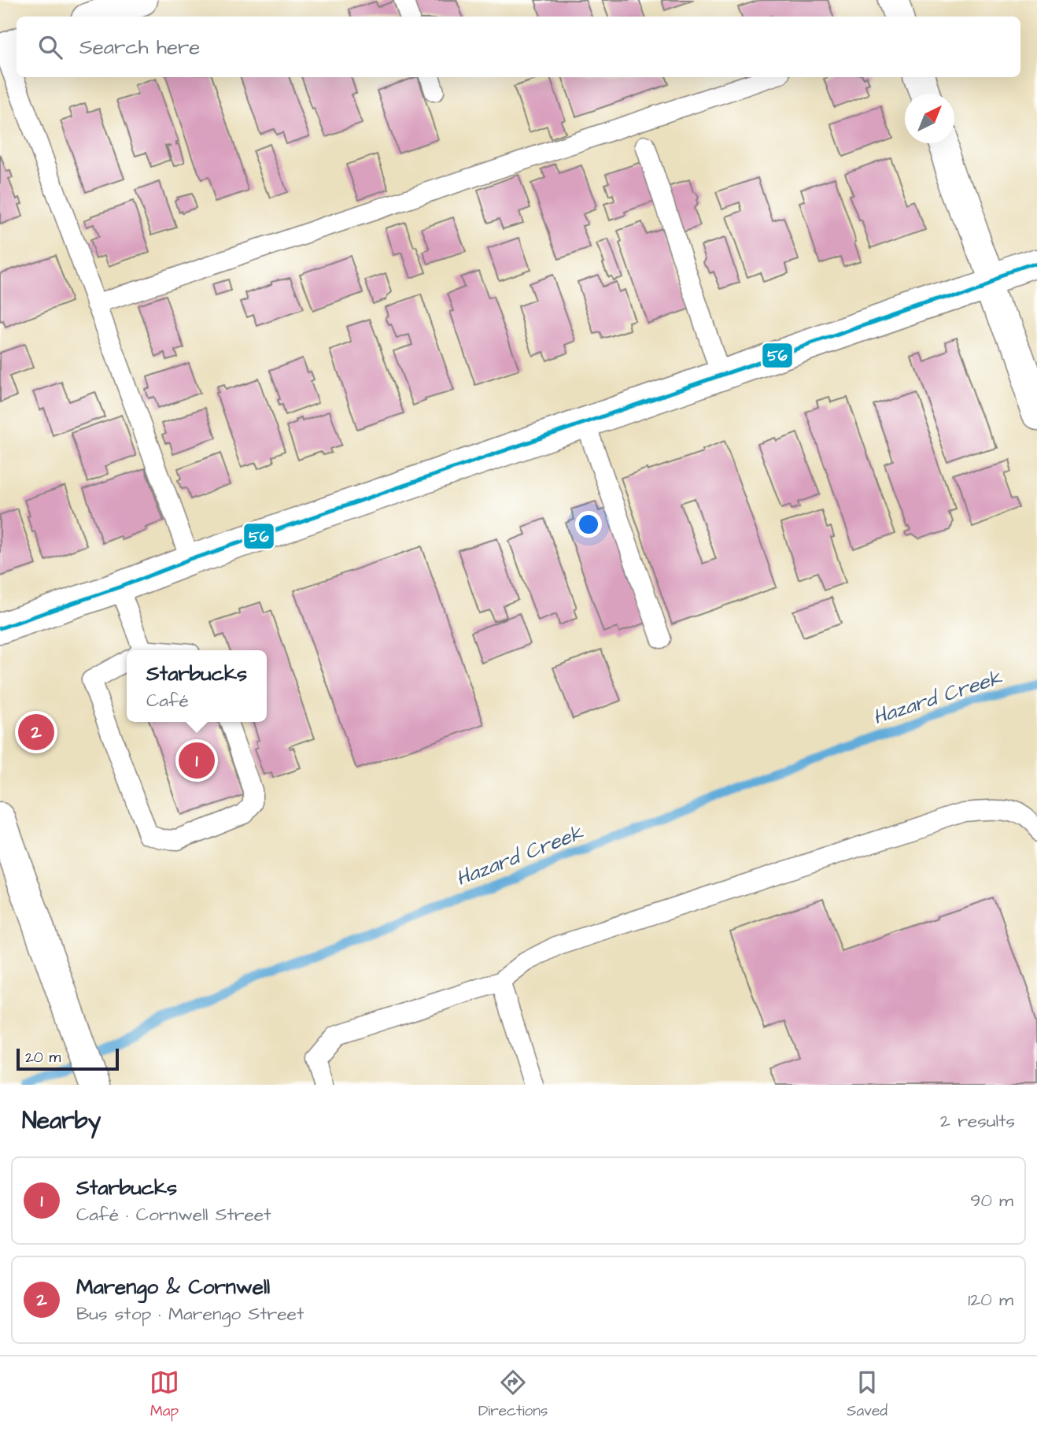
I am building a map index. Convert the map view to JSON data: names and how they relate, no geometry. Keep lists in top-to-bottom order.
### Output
{
  "water": ["Hazard Creek"],
  "lines": ["transit line 56"],
  "scale_bar": "20 m",
  "north": "top right",
  "page": {
    "search": "Search here",
    "popup": ["Starbucks", "Café"],
    "pins": ["2", "1"],
    "scale": "20 m",
    "heading": ["Nearby", "2 results"],
    "list": [
      {
        "mark": "1",
        "name": "Starbucks",
        "note": "Café · Cornwell Street",
        "value": "90 m"
      },
      {
        "mark": "2",
        "name": "Marengo & Cornwell",
        "note": "Bus stop · Marengo Street",
        "value": "120 m"
      }
    ],
    "nav": ["Map", "Directions", "Saved"]
  }
}
